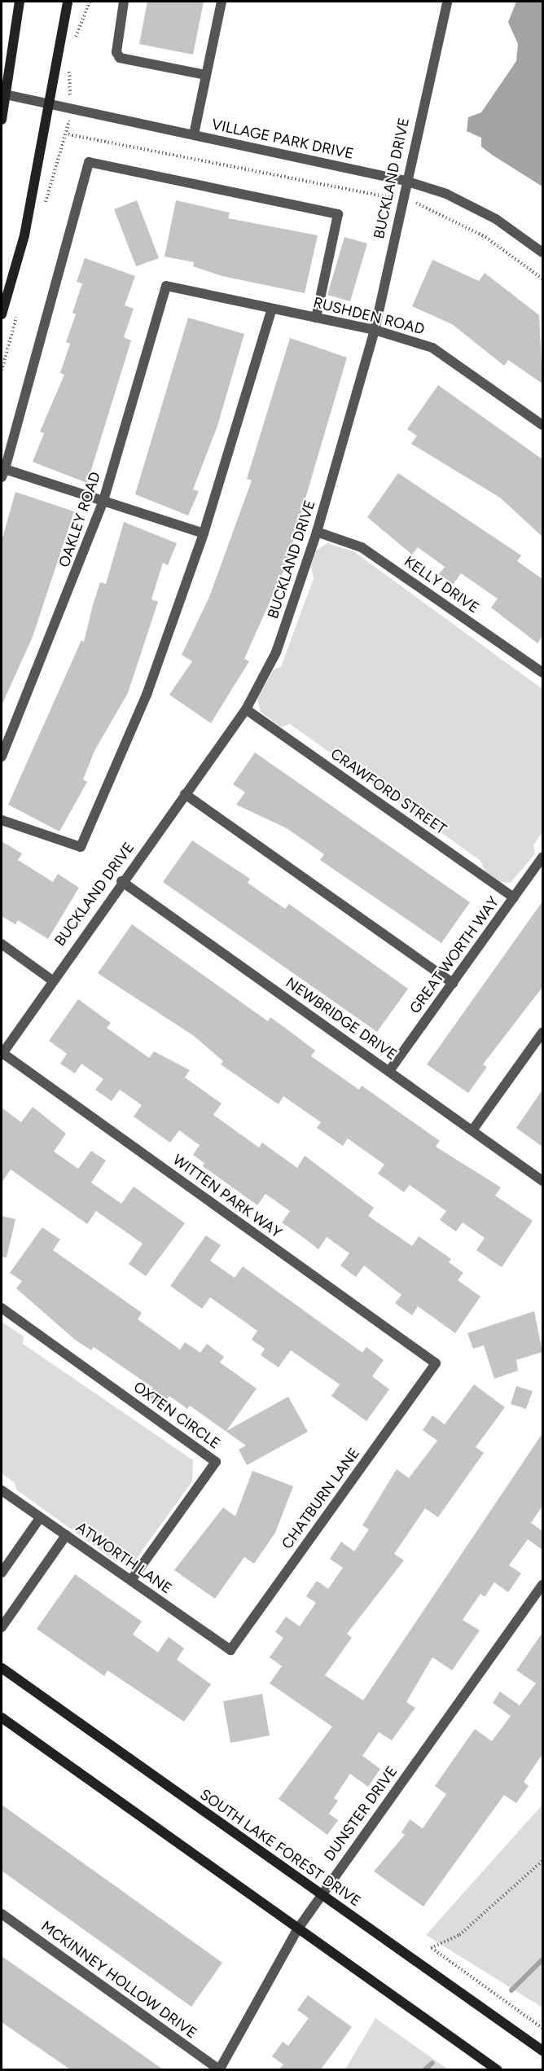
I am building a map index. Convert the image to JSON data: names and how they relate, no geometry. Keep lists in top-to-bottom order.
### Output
{
  "streets": {
    "main road": ["SOUTH LAKE FOREST DRIVE"],
    "street": [
      "VILLAGE PARK DRIVE",
      "BUCKLAND DRIVE",
      "RUSHDEN ROAD",
      "OAKLEY ROAD",
      "KELLY DRIVE",
      "CRAWFORD STREET",
      "GREAT WORTH WAY",
      "NEWBRIDGE DRIVE",
      "WITTEN PARK WAY",
      "OXTEN CIRCLE",
      "CHATBURN LANE",
      "ATWORTH LANE",
      "DUNSTER DRIVE",
      "MCKINNEY HOLLOW DRIVE"
    ]
  },
  "crossings": [
    ["VILLAGE PARK DRIVE", "BUCKLAND DRIVE"],
    ["BUCKLAND DRIVE", "RUSHDEN ROAD"],
    ["BUCKLAND DRIVE", "KELLY DRIVE"],
    ["BUCKLAND DRIVE", "CRAWFORD STREET"],
    ["BUCKLAND DRIVE", "NEWBRIDGE DRIVE"],
    ["BUCKLAND DRIVE", "WITTEN PARK WAY"],
    ["RUSHDEN ROAD", "OAKLEY ROAD"],
    ["CRAWFORD STREET", "GREAT WORTH WAY"],
    ["GREAT WORTH WAY", "NEWBRIDGE DRIVE"],
    ["WITTEN PARK WAY", "CHATBURN LANE"],
    ["OXTEN CIRCLE", "ATWORTH LANE"],
    ["CHATBURN LANE", "ATWORTH LANE"],
    ["DUNSTER DRIVE", "SOUTH LAKE FOREST DRIVE"],
    ["DUNSTER DRIVE", "MCKINNEY HOLLOW DRIVE"]
  ]
}
